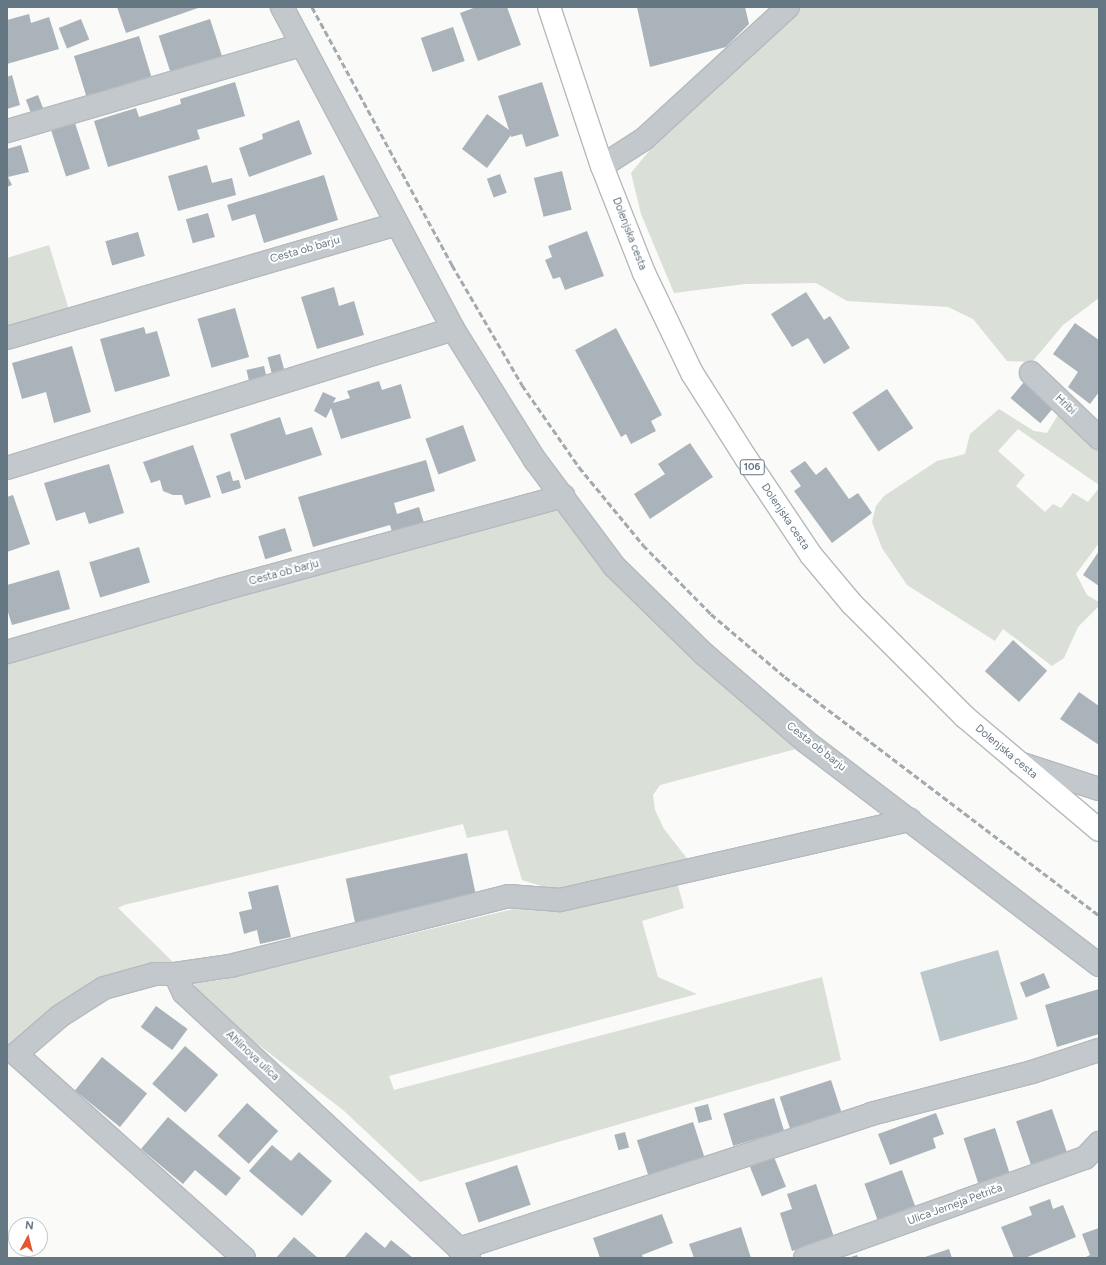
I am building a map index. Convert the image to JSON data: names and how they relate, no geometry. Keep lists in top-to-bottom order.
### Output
{
  "streets": {
    "main road": ["Dolenjska cesta", "106"],
    "street": [
      "Cesta ob barju",
      "Hribi",
      "Ahlinova ulica",
      "Ulica Jerneja Petriča"
    ]
  },
  "north": "top"
}
